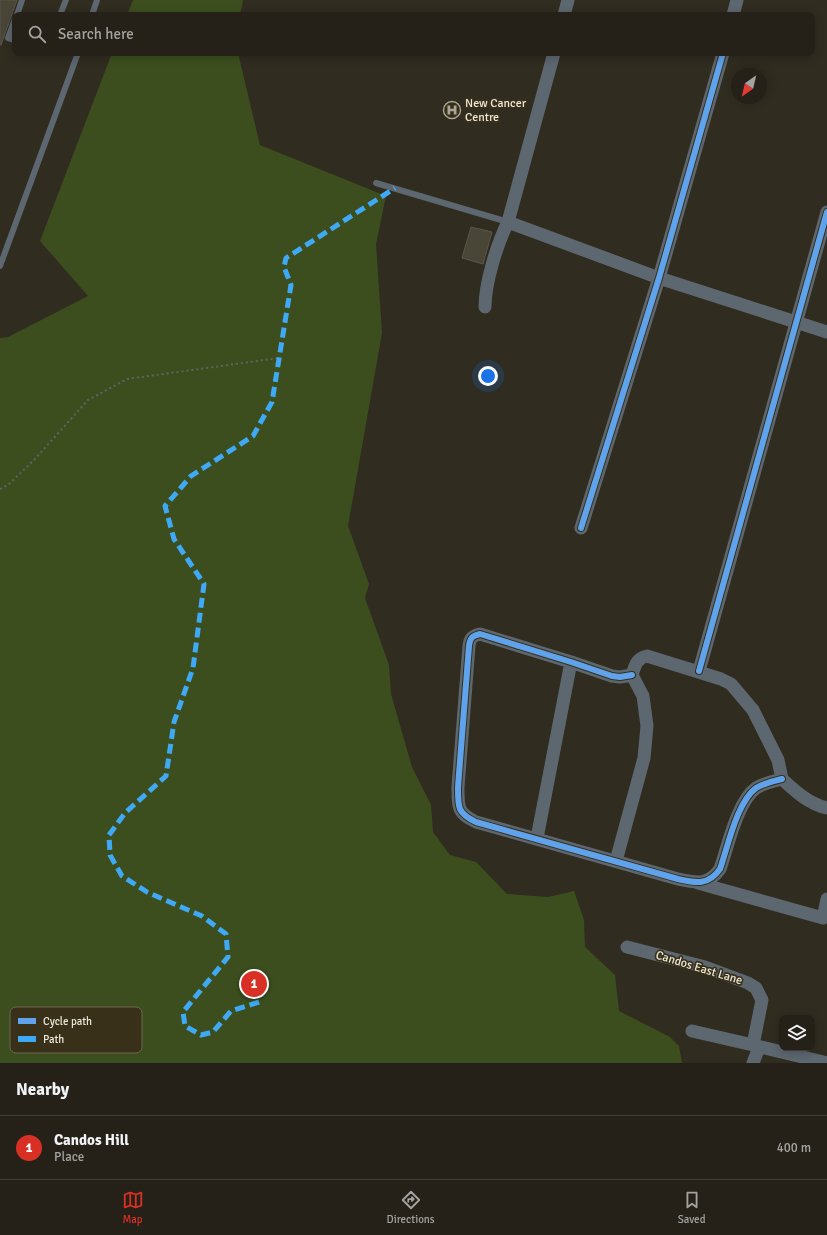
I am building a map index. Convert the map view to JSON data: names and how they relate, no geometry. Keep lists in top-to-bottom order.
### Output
{
  "streets": {
    "street": ["Candos East Lane"]
  },
  "places": {
    "hospital": ["New Cancer Centre"]
  },
  "legend": ["Cycle path", "Path"],
  "north": "bottom left",
  "page": {
    "search": "Search here",
    "pins": "1",
    "heading": "Nearby",
    "list": [
      {
        "mark": "1",
        "name": "Candos Hill",
        "note": "Place",
        "value": "400 m"
      }
    ],
    "nav": ["Map", "Directions", "Saved"]
  }
}
